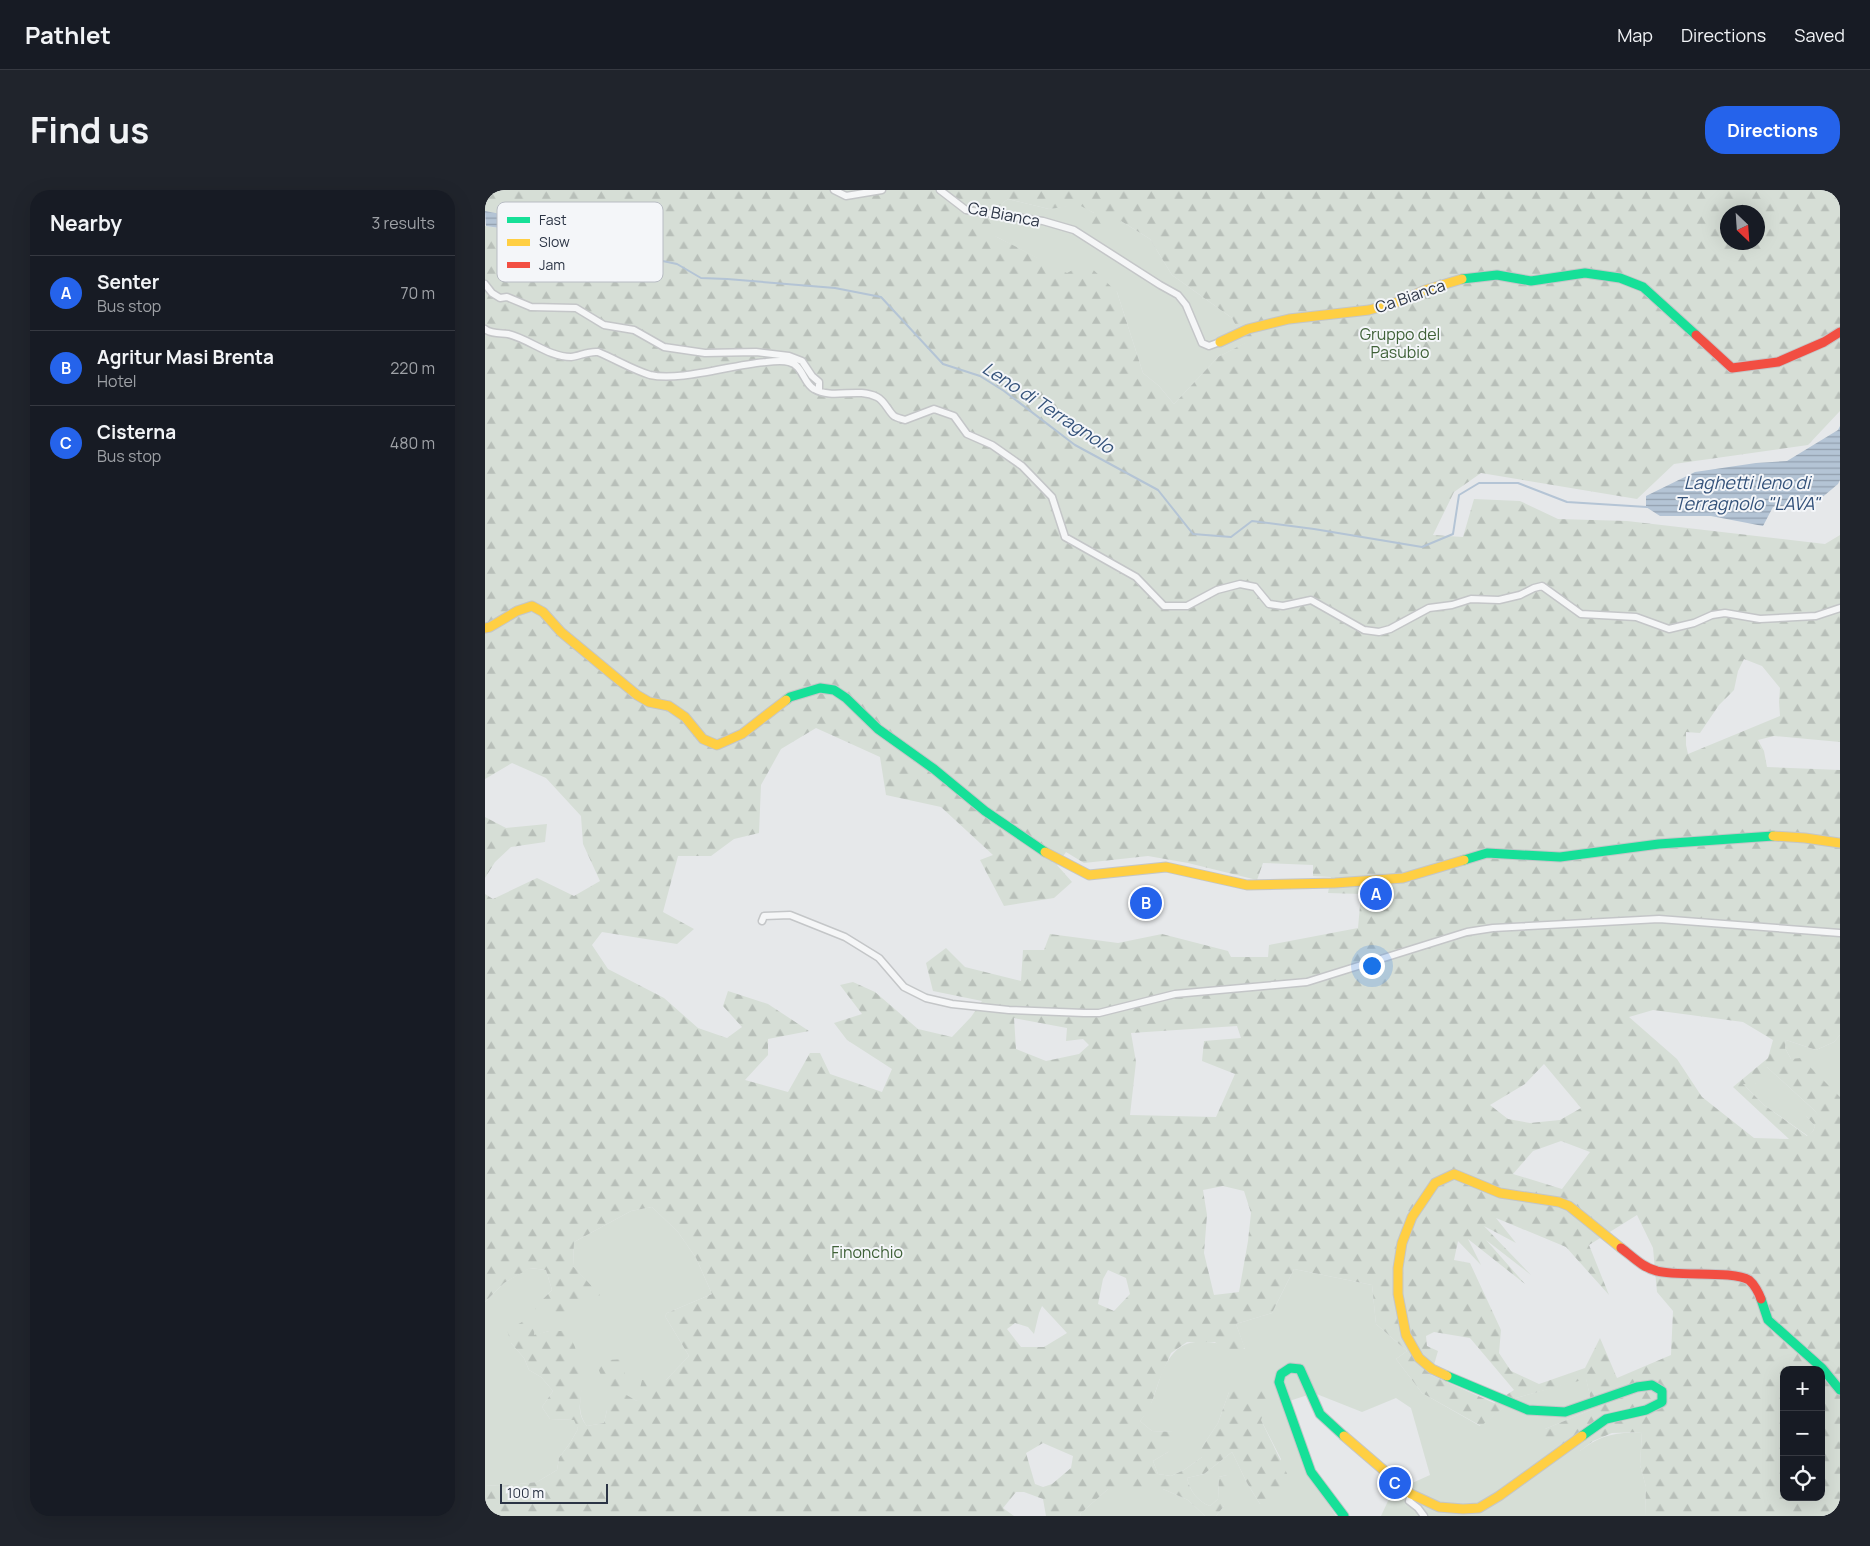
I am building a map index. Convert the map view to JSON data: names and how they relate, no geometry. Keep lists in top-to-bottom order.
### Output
{
  "streets": {
    "street": ["Ca Bianca"]
  },
  "water": ["Leno di Terragnolo", "Laghetti leno di Terragnolo \"LAVA\""],
  "parks": ["Gruppo del Pasubio", "Finonchio"],
  "legend": ["Fast", "Slow", "Jam"],
  "scale_bar": "100 m",
  "north": "bottom right",
  "page": {
    "header": "Pathlet",
    "nav": ["Map", "Directions", "Saved"],
    "title": "Find us",
    "buttons": "Directions",
    "heading": ["Nearby", "3 results"],
    "list": [
      {
        "mark": "A",
        "name": "Senter",
        "note": "Bus stop",
        "value": "70 m"
      },
      {
        "mark": "B",
        "name": "Agritur Masi Brenta",
        "note": "Hotel",
        "value": "220 m"
      },
      {
        "mark": "C",
        "name": "Cisterna",
        "note": "Bus stop",
        "value": "480 m"
      }
    ],
    "pins": ["A", "B", "C"],
    "map_buttons": ["+", "−"],
    "scale": "100 m"
  }
}
